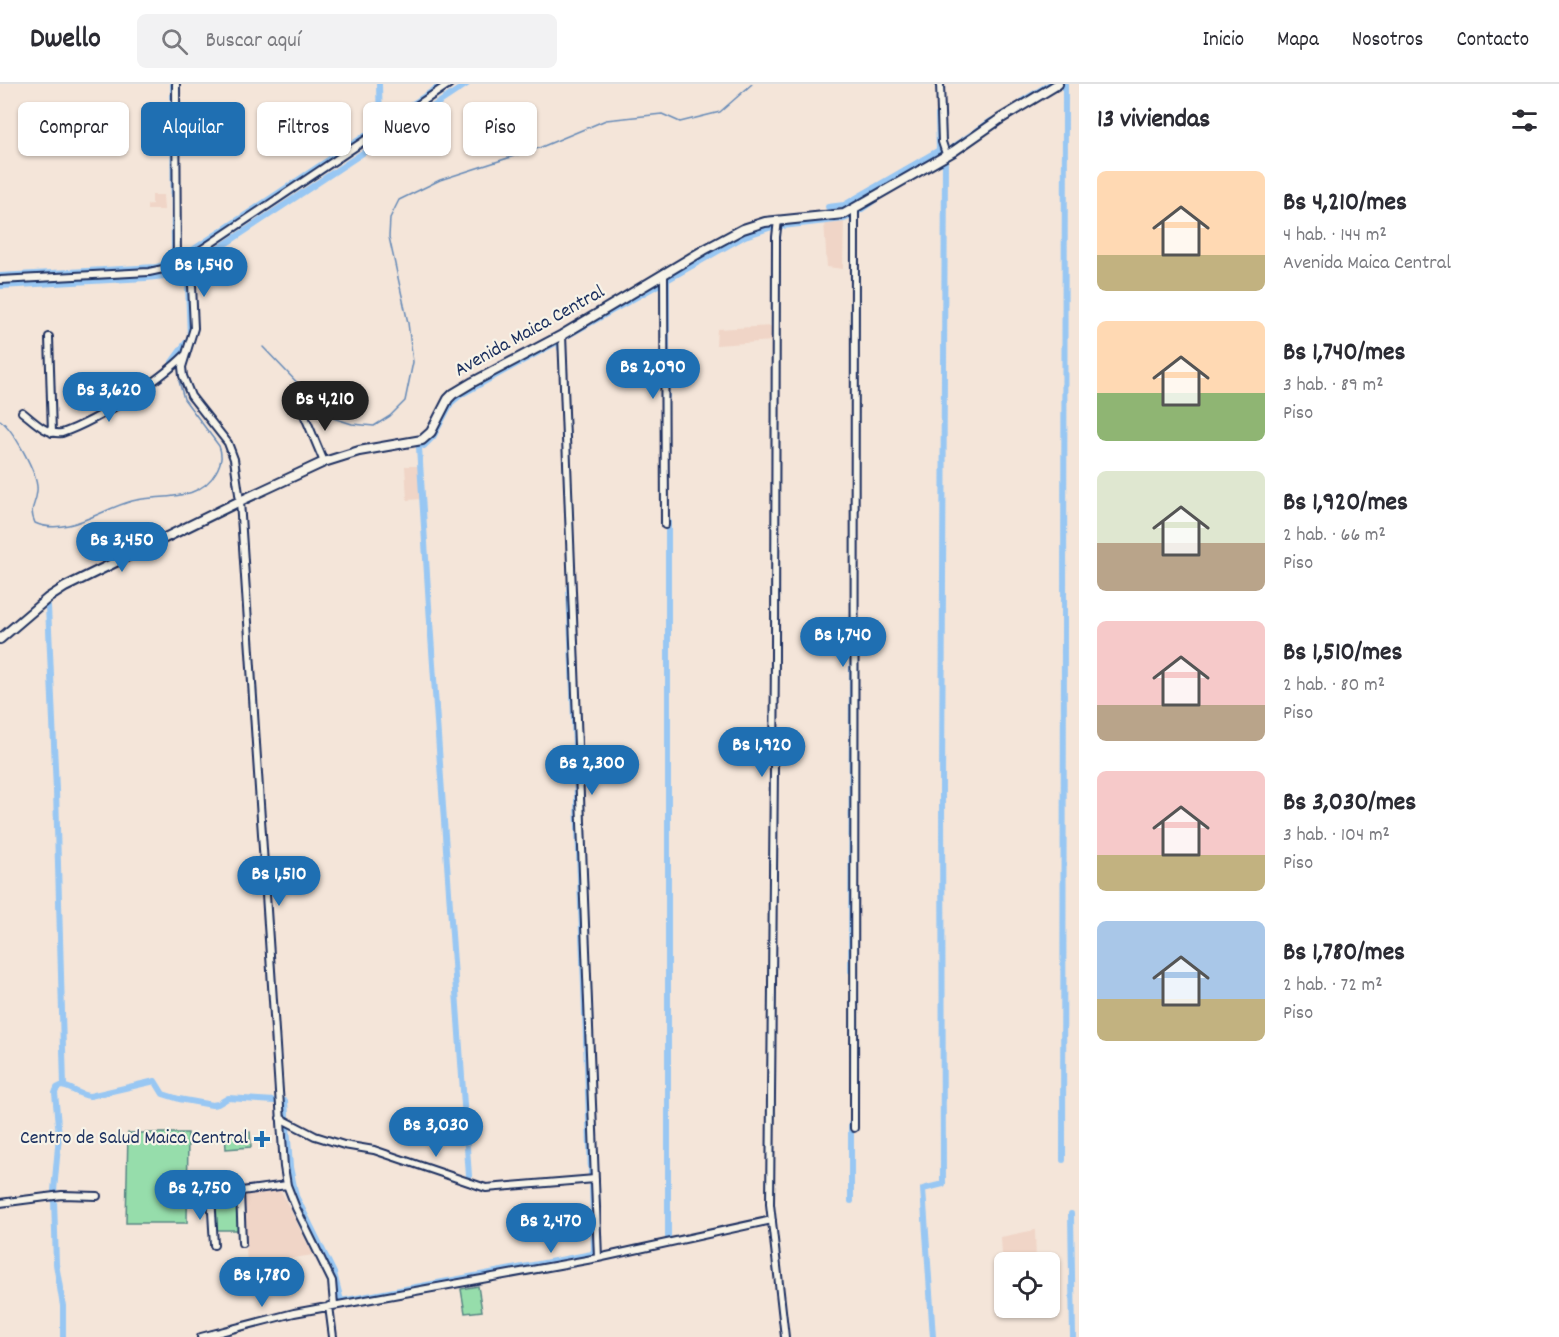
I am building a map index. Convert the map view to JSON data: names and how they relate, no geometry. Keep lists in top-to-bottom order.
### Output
{
  "streets": {
    "street": ["Avenida Maica Central"]
  },
  "places": {
    "health": ["Centro de Salud Maica Central"]
  },
  "page": {
    "header": "Dwello",
    "search": "Buscar aquí",
    "nav": [
      "Inicio",
      "Mapa",
      "Nosotros",
      "Contacto"
    ],
    "heading": "13 viviendas",
    "chip": [
      "Comprar",
      "Alquilar",
      "Filtros",
      "Nuevo",
      "Piso"
    ],
    "list": [
      {
        "name": "Bs 4,210/mes",
        "note": "4 hab. · 144 m² · Avenida Maica Central"
      },
      {
        "name": "Bs 1,740/mes",
        "note": "3 hab. · 89 m² · Piso"
      },
      {
        "name": "Bs 1,920/mes",
        "note": "2 hab. · 66 m² · Piso"
      },
      {
        "name": "Bs 1,510/mes",
        "note": "2 hab. · 80 m² · Piso"
      },
      {
        "name": "Bs 3,030/mes",
        "note": "3 hab. · 104 m² · Piso"
      },
      {
        "name": "Bs 1,780/mes",
        "note": "2 hab. · 72 m² · Piso"
      }
    ],
    "price": [
      "Bs 1,540",
      "Bs 2,090",
      "Bs 3,620",
      "Bs 4,210",
      "Bs 3,450",
      "Bs 1,740",
      "Bs 1,920",
      "Bs 2,300",
      "Bs 1,510",
      "Bs 3,030",
      "Bs 2,750",
      "Bs 2,470",
      "Bs 1,780"
    ]
  }
}
